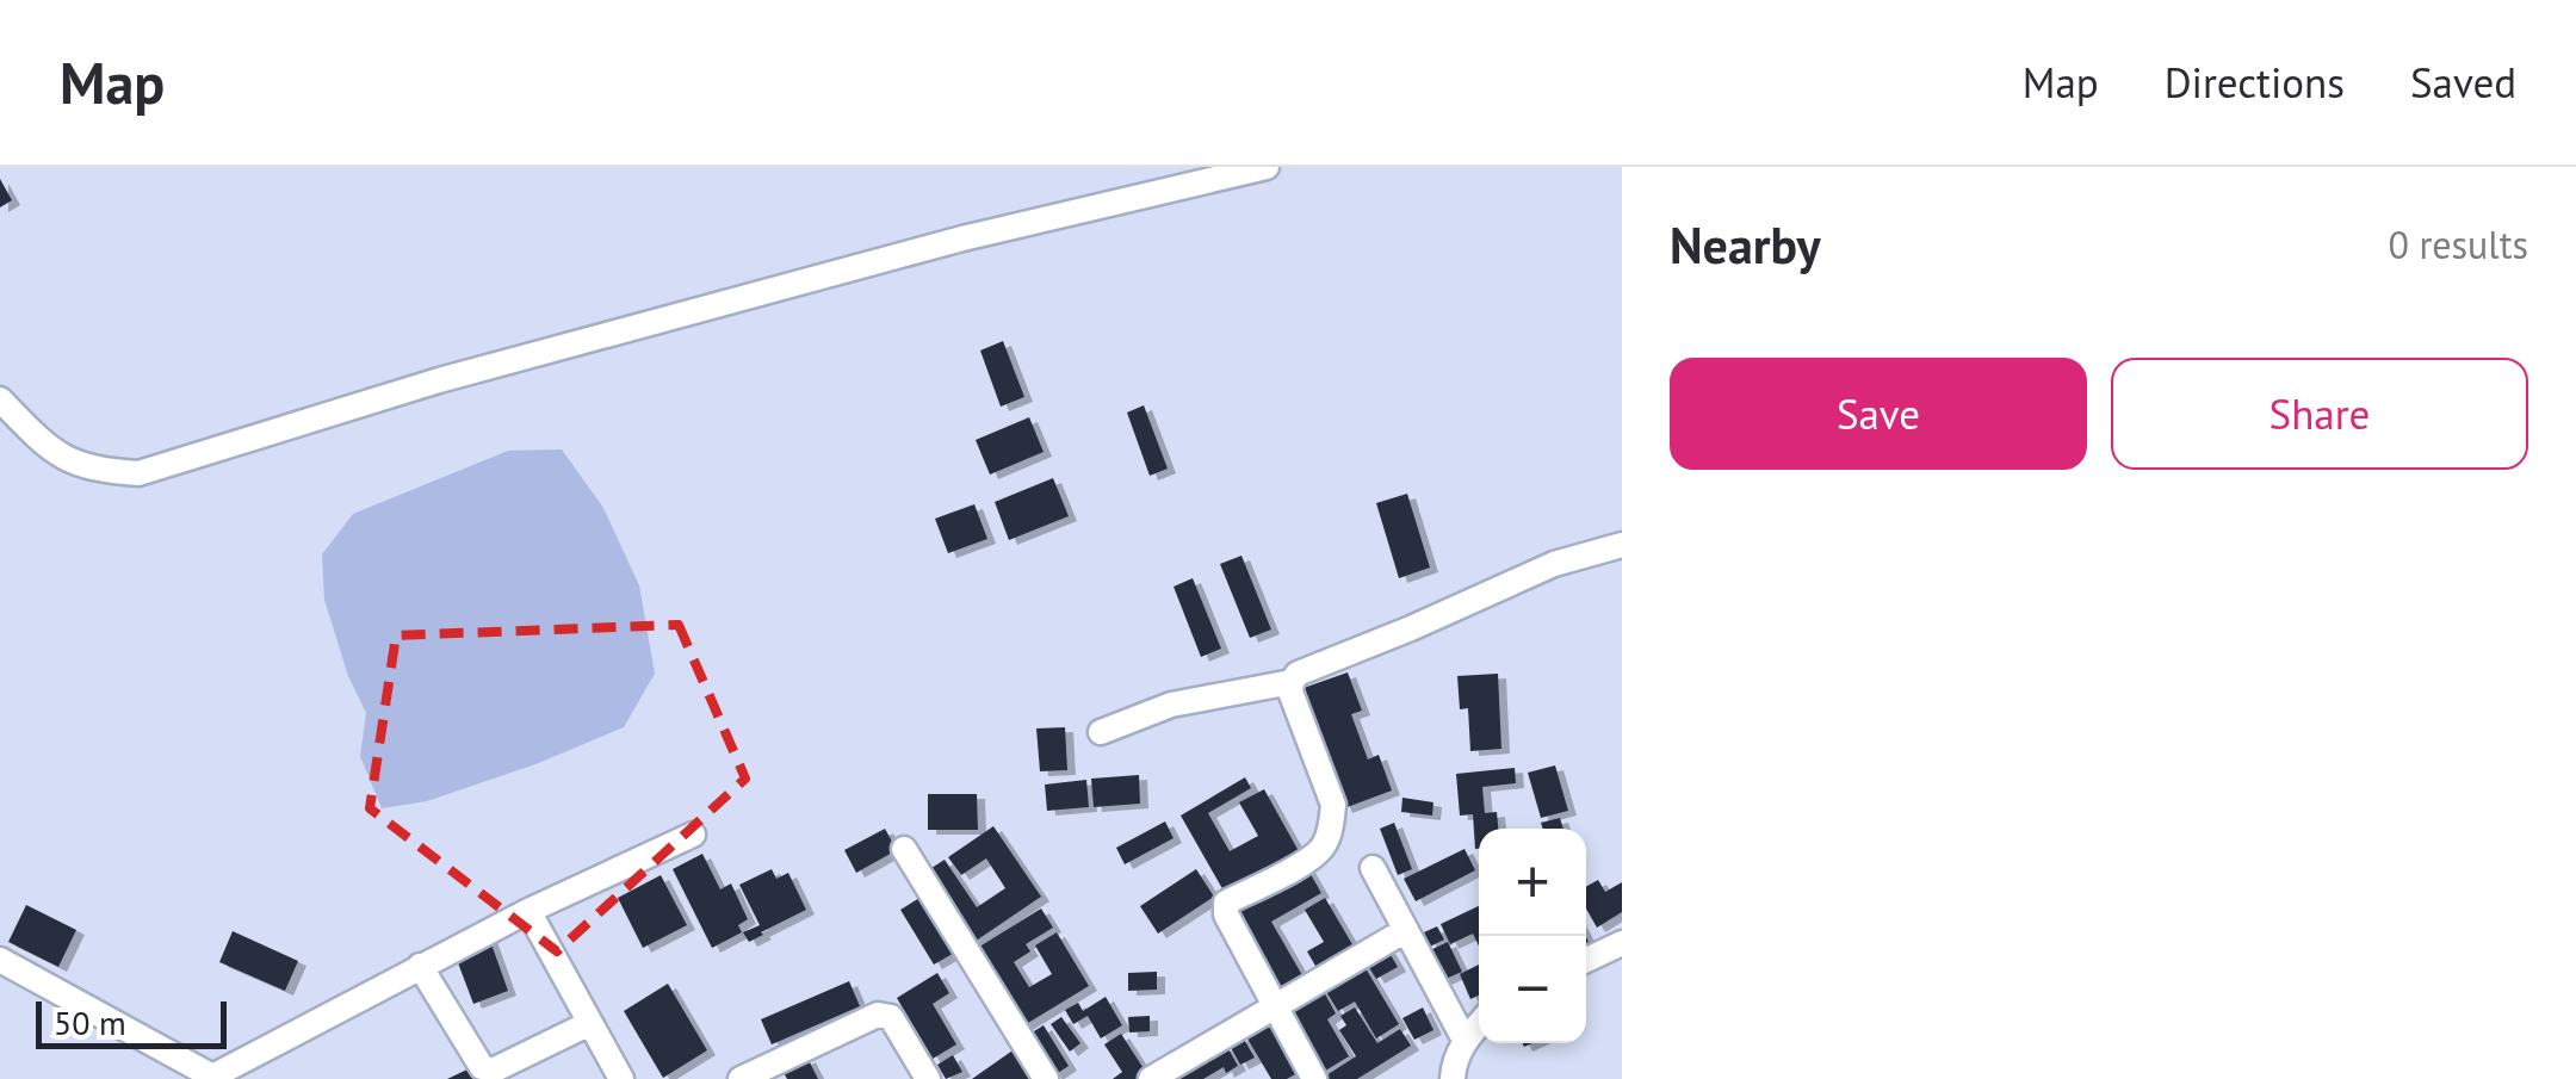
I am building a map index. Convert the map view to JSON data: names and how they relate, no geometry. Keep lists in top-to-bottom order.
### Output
{
  "scale_bar": "50 m",
  "page": {
    "header": "Map",
    "nav": ["Map", "Directions", "Saved"],
    "heading": ["Nearby", "0 results"],
    "buttons": ["Save", "Share"],
    "map_buttons": ["+", "−"],
    "scale": "50 m"
  }
}
